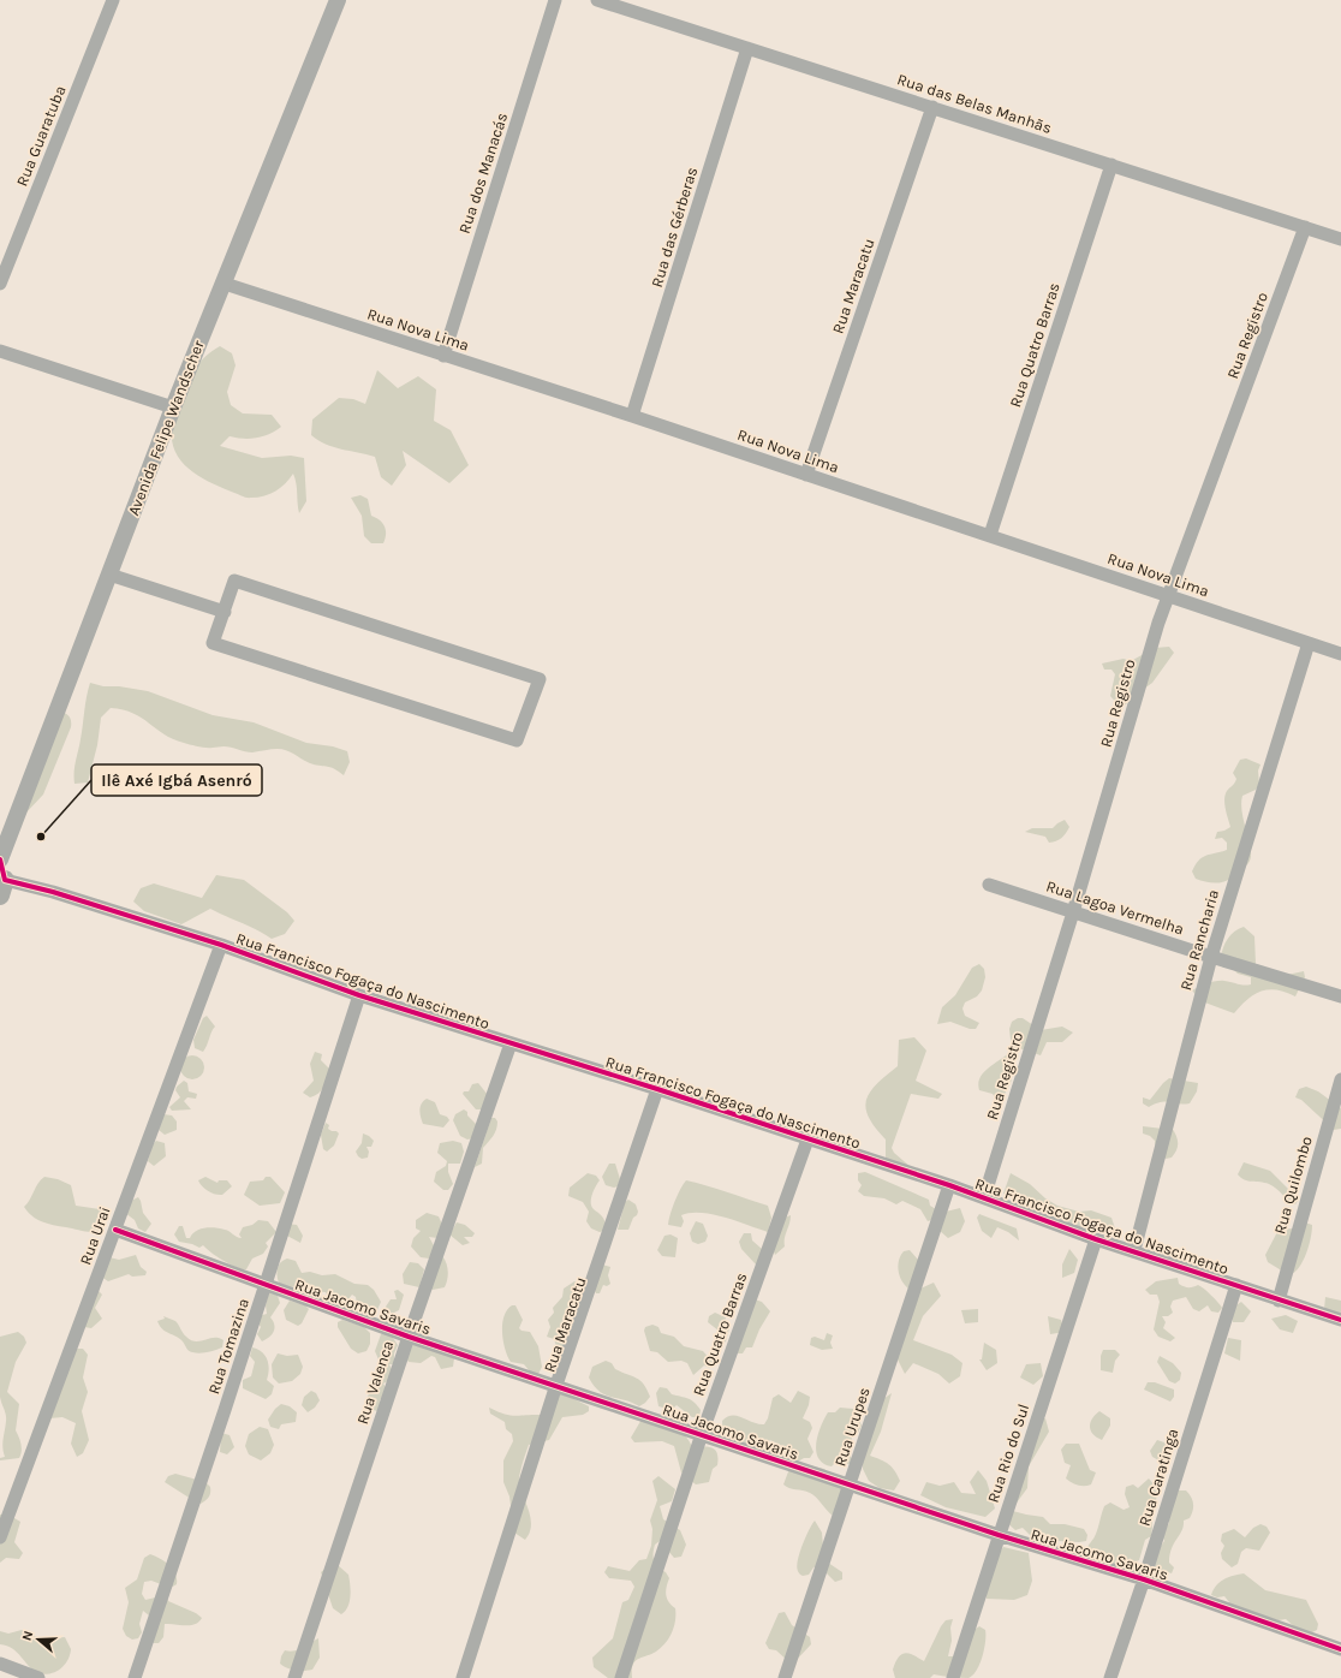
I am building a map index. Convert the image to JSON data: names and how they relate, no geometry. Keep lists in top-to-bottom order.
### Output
{
  "streets": {
    "street": [
      "Rua das Belas Manhãs",
      "Rua Guaratuba",
      "Rua dos Manacás",
      "Rua das Gérberas",
      "Rua Maracatu",
      "Rua Nova Lima",
      "Rua Registro",
      "Rua Quatro Barras",
      "Avenida Felipe Wandscher",
      "Rua Lagoa Vermelha",
      "Rua Rancharia",
      "Rua Francisco Fogaça do Nascimento",
      "Rua Quilombo",
      "Rua Urai",
      "Rua Jacomo Savaris",
      "Rua Tomazina",
      "Rua Valenca",
      "Rua Urupes",
      "Rua Rio do Sul",
      "Rua Caratinga"
    ]
  },
  "crossings": [
    ["Rua das Belas Manhãs", "Rua das Gérberas"],
    ["Rua das Belas Manhãs", "Rua Maracatu"],
    ["Rua das Belas Manhãs", "Rua Registro"],
    ["Rua das Belas Manhãs", "Rua Quatro Barras"],
    ["Rua dos Manacás", "Rua Nova Lima"],
    ["Rua das Gérberas", "Rua Nova Lima"],
    ["Rua Maracatu", "Rua Nova Lima"],
    ["Rua Maracatu", "Rua Francisco Fogaça do Nascimento"],
    ["Rua Maracatu", "Rua Jacomo Savaris"],
    ["Rua Nova Lima", "Rua Registro"],
    ["Rua Nova Lima", "Rua Quatro Barras"],
    ["Rua Nova Lima", "Avenida Felipe Wandscher"],
    ["Rua Nova Lima", "Rua Rancharia"],
    ["Rua Registro", "Rua Lagoa Vermelha"],
    ["Rua Registro", "Rua Francisco Fogaça do Nascimento"],
    ["Rua Quatro Barras", "Rua Francisco Fogaça do Nascimento"],
    ["Rua Quatro Barras", "Rua Jacomo Savaris"],
    ["Avenida Felipe Wandscher", "Rua Francisco Fogaça do Nascimento"],
    ["Rua Lagoa Vermelha", "Rua Rancharia"],
    ["Rua Rancharia", "Rua Francisco Fogaça do Nascimento"],
    ["Rua Francisco Fogaça do Nascimento", "Rua Quilombo"],
    ["Rua Francisco Fogaça do Nascimento", "Rua Urai"],
    ["Rua Francisco Fogaça do Nascimento", "Rua Tomazina"],
    ["Rua Francisco Fogaça do Nascimento", "Rua Valenca"],
    ["Rua Francisco Fogaça do Nascimento", "Rua Urupes"],
    ["Rua Francisco Fogaça do Nascimento", "Rua Rio do Sul"],
    ["Rua Francisco Fogaça do Nascimento", "Rua Caratinga"],
    ["Rua Urai", "Rua Jacomo Savaris"],
    ["Rua Jacomo Savaris", "Rua Tomazina"],
    ["Rua Jacomo Savaris", "Rua Valenca"],
    ["Rua Jacomo Savaris", "Rua Urupes"],
    ["Rua Jacomo Savaris", "Rua Rio do Sul"],
    ["Rua Jacomo Savaris", "Rua Caratinga"]
  ],
  "places": ["Ilê Axé Igbá Asenró"],
  "north": "left"
}
